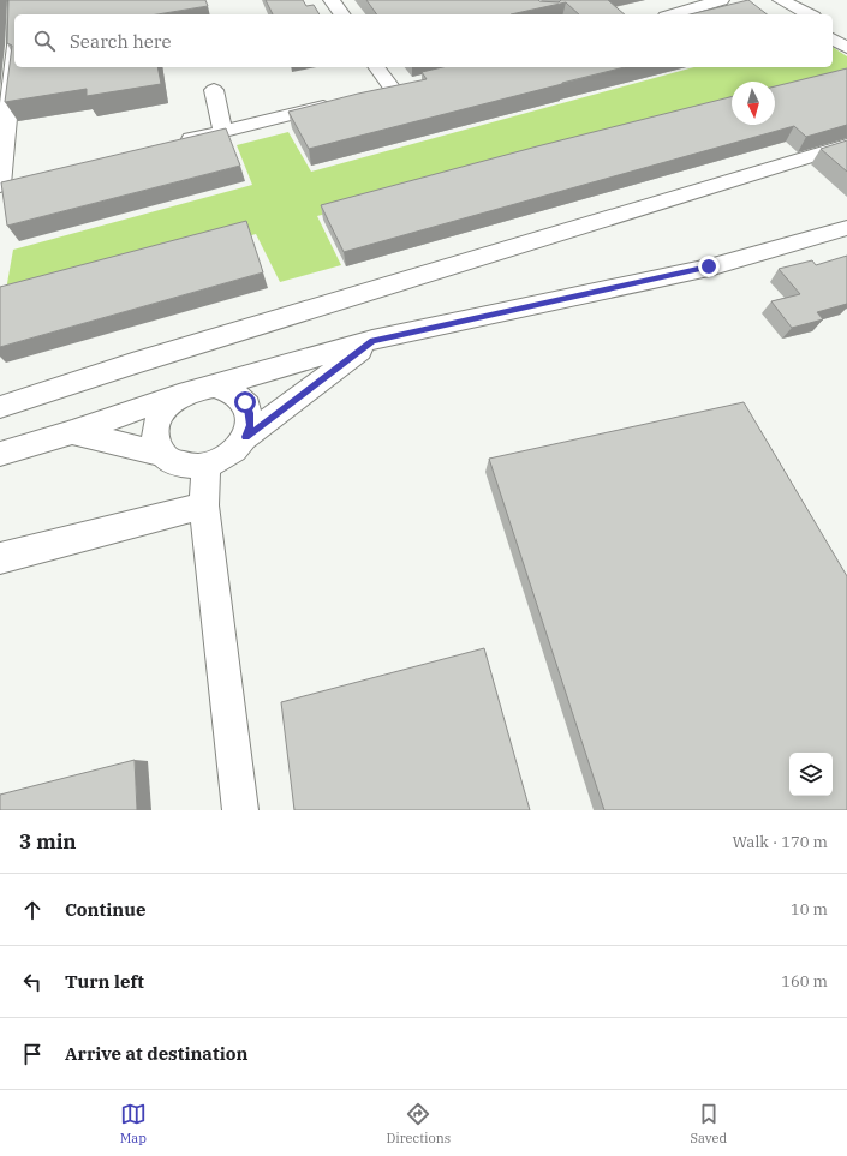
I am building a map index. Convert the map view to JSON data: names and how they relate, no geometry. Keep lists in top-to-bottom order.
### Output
{
  "north": "bottom",
  "page": {
    "search": "Search here",
    "heading": ["3 min", "Walk · 170 m"],
    "list": [
      ["Continue", "10 m"],
      ["Turn left", "160 m"],
      "Arrive at destination"
    ],
    "nav": ["Map", "Directions", "Saved"]
  }
}
